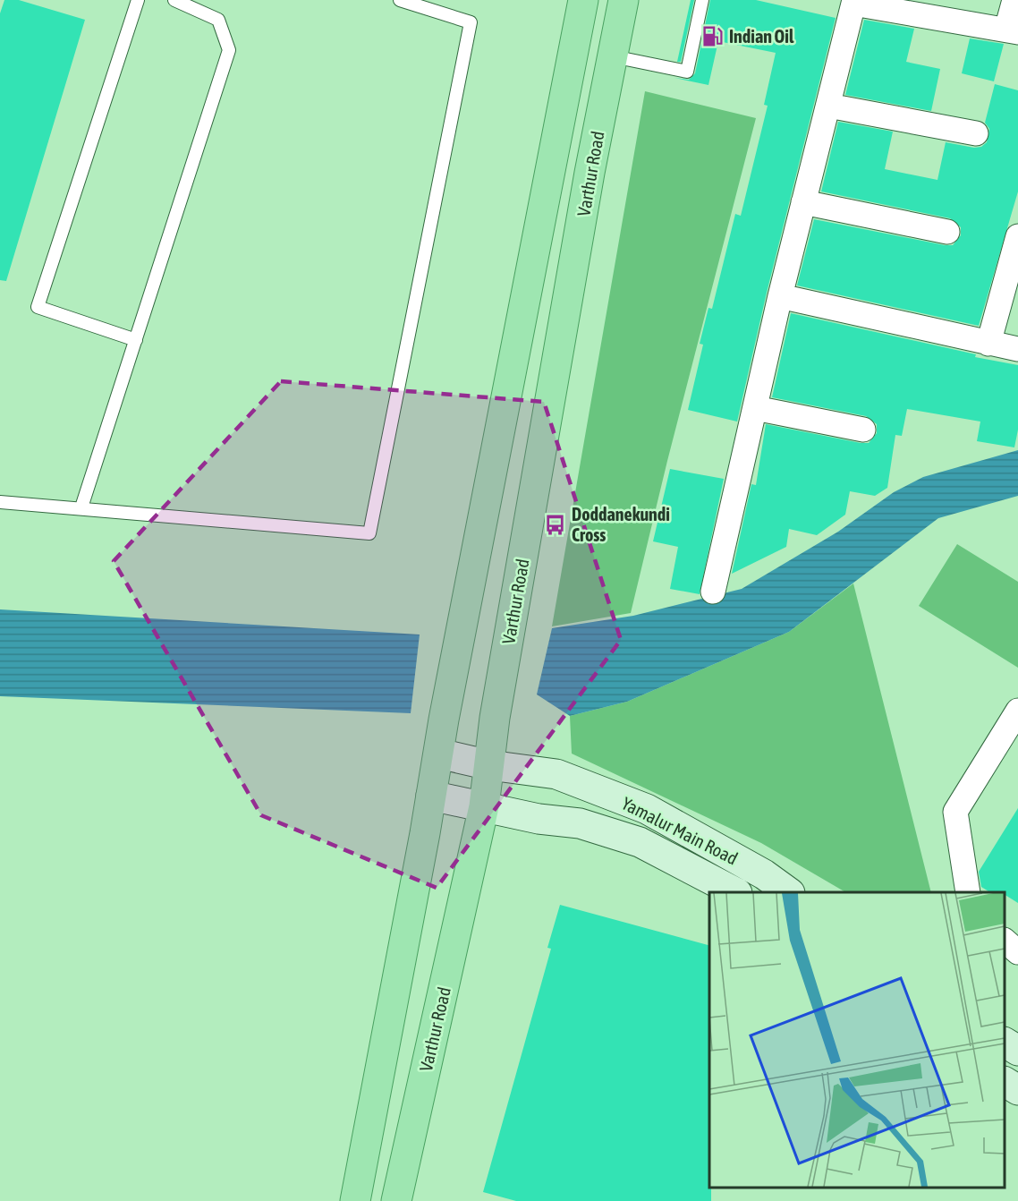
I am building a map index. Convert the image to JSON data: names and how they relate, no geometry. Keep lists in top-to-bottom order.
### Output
{
  "streets": {
    "main road": ["Varthur Road"],
    "street": ["Yamalur Main Road"]
  },
  "crossings": [
    ["Varthur Road", "Yamalur Main Road"]
  ],
  "places": {
    "fuel station": ["Indian Oil"],
    "bus stop": ["Doddanekundi Cross"]
  }
}
